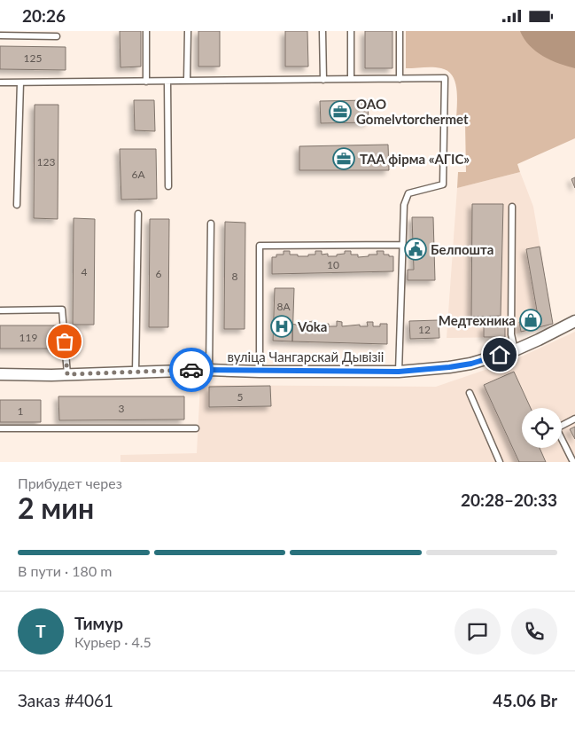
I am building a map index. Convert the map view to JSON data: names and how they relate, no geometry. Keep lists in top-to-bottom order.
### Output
{
  "streets": {
    "street": ["вуліца Чангарскай Дывізіі"]
  },
  "places": {
    "office": ["OAO Gomelvtorchermet", "ТАА фірма «АГІС»"],
    "public building": ["Белпошта"],
    "shop": ["Медтехника"],
    "hospital": ["Voka"]
  },
  "house_numbers": [
    "125",
    "123",
    "6А",
    "10",
    "4",
    "6",
    "8",
    "8А",
    "12",
    "119",
    "5",
    "3",
    "1"
  ],
  "page": {
    "status": "20:26",
    "heading": ["2 мин", "Прибудет через", "20:28–20:33"],
    "panel": [
      "Тимур",
      "Курьер · 4.5",
      "Заказ #4061",
      "45.06 Br"
    ],
    "bar": "В пути · 180 m",
    "round": "Т"
  }
}
